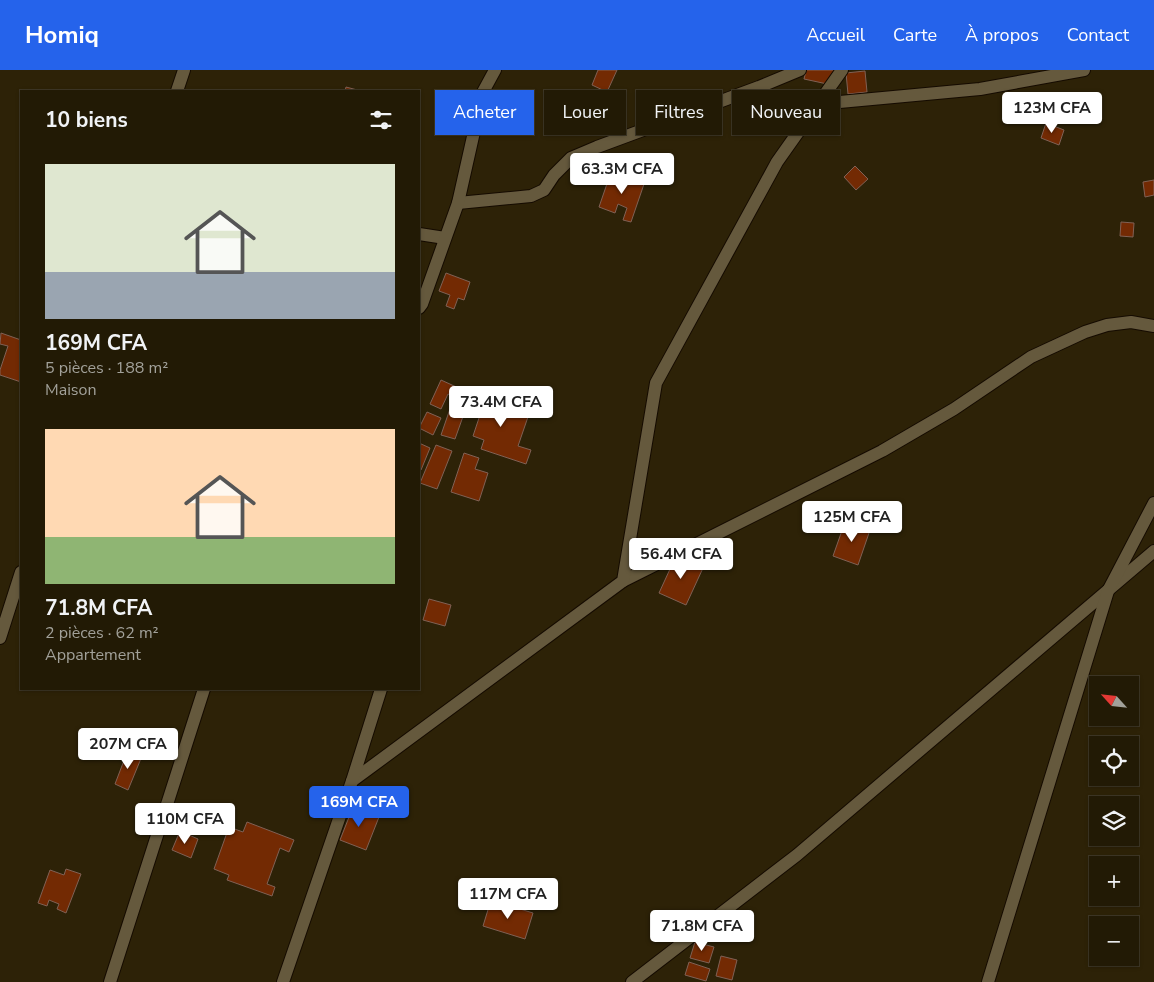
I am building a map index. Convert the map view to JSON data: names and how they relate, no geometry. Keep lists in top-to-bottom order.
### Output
{
  "north": "top left",
  "page": {
    "header": "Homiq",
    "nav": [
      "Accueil",
      "Carte",
      "À propos",
      "Contact"
    ],
    "chip": [
      "Acheter",
      "Louer",
      "Filtres",
      "Nouveau"
    ],
    "heading": "10 biens",
    "price": [
      "123M CFA",
      "63.3M CFA",
      "73.4M CFA",
      "125M CFA",
      "56.4M CFA",
      "207M CFA",
      "169M CFA",
      "110M CFA",
      "117M CFA",
      "71.8M CFA"
    ],
    "list": [
      {
        "name": "169M CFA",
        "note": "5 pièces · 188 m² · Maison"
      },
      {
        "name": "71.8M CFA",
        "note": "2 pièces · 62 m² · Appartement"
      }
    ],
    "map_buttons": ["+", "−"]
  }
}
